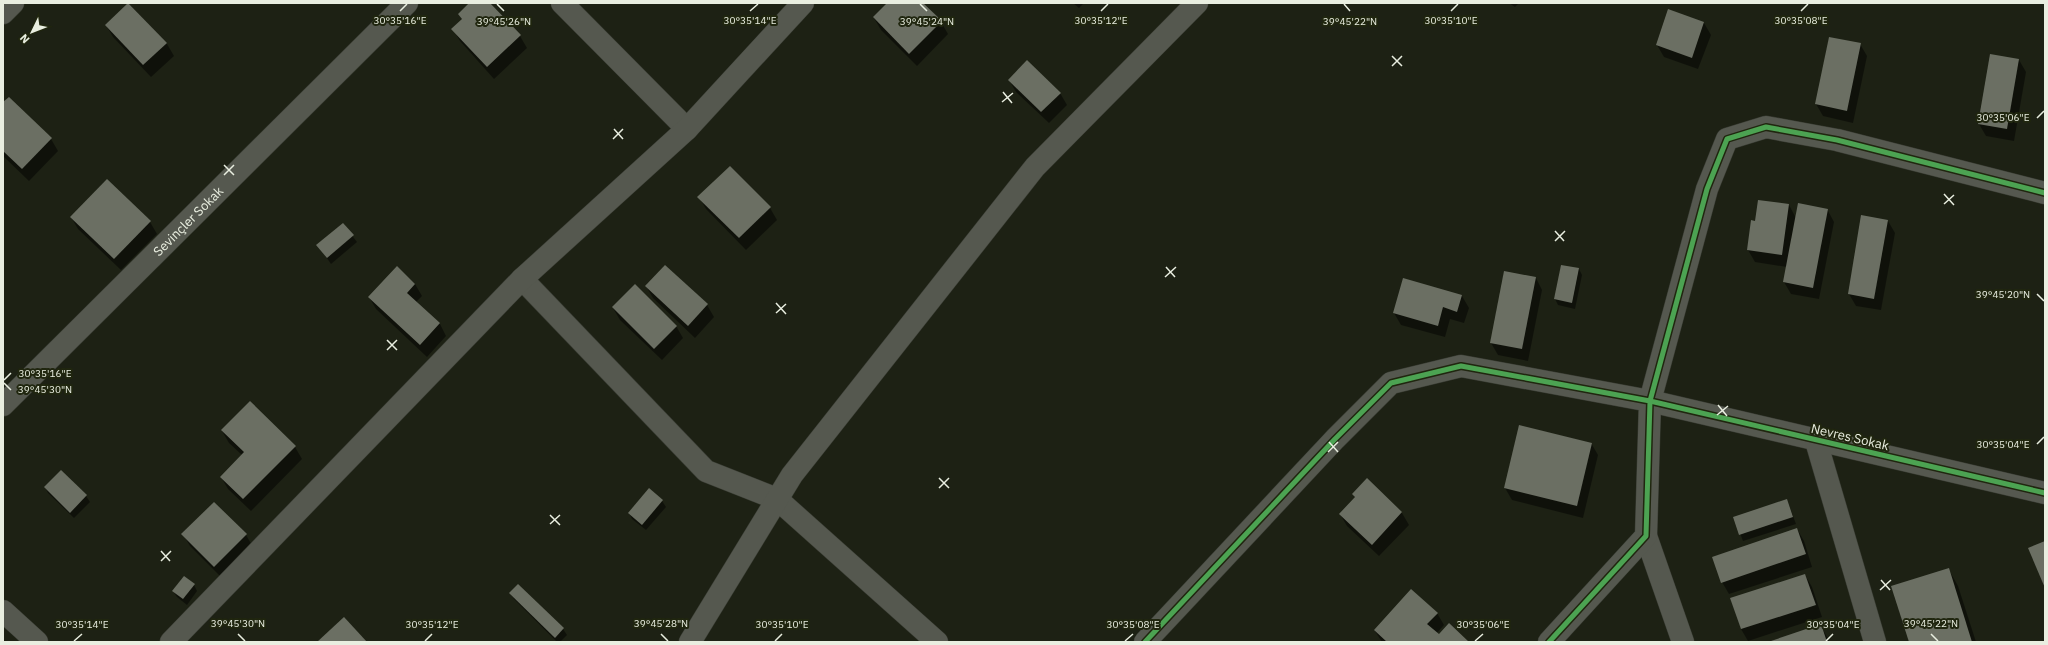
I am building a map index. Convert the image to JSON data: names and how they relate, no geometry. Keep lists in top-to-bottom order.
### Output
{
  "streets": {
    "street": ["Sevinçler Sokak", "Nevres Sokak"]
  },
  "north": "bottom left",
  "coordinates": [
    "30°35'16\"E",
    "30°35'14\"E",
    "30°35'12\"E",
    "30°35'10\"E",
    "30°35'08\"E",
    "39°45'26\"N",
    "39°45'24\"N",
    "39°45'22\"N",
    "30°35'06\"E",
    "39°45'20\"N",
    "39°45'30\"N",
    "30°35'04\"E",
    "39°45'28\"N"
  ]
}
